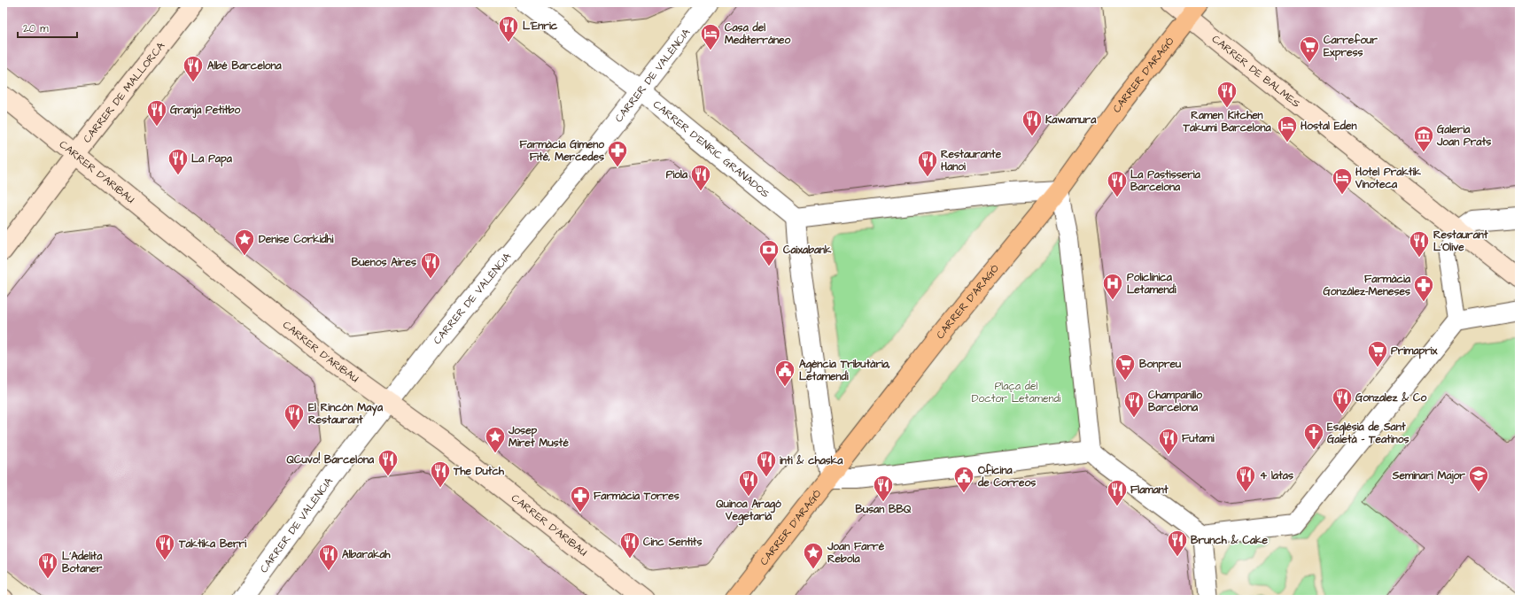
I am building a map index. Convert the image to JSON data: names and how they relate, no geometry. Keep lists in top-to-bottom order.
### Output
{
  "streets": {
    "main road": [
      "CARRER DE BALMES",
      "CARRER D'ARAGÓ",
      "CARRER DE MALLORCA",
      "CARRER D'ARIBAU"
    ],
    "street": ["CARRER DE VALÈNCIA", "CARRER D'ENRIC GRANADOS"]
  },
  "crossings": [
    ["CARRER DE BALMES", "CARRER D'ARAGÓ"],
    ["CARRER DE VALÈNCIA", "CARRER D'ENRIC GRANADOS"],
    ["CARRER DE VALÈNCIA", "CARRER D'ARIBAU"],
    ["CARRER DE MALLORCA", "CARRER D'ARIBAU"]
  ],
  "parks": ["Plaça del Doctor Letamendi"],
  "places": {
    "restaurant": [
      "L'Enric",
      "Albé Barcelona",
      "Ramen Kitchen Takumi Barcelona",
      "Granja Petitbo",
      "Kawamura",
      "La Papa",
      "Restaurante Hanoi",
      "Piola",
      "La Pastisseria Barcelona",
      "Restaurant L'Olive",
      "Buenos Aires",
      "Gonzalez & Co",
      "Champanillo Barcelona",
      "El Rincón Maya Restaurant",
      "Futami",
      "QCuvo! Barcelona",
      "inti & chaska",
      "The Dutch",
      "4 latas",
      "Quinoa Aragó Vegetarià",
      "Busan BBQ",
      "Flamant",
      "Brunch & Cake",
      "Cinc Sentits",
      "Taktika Berri",
      "Albarakah",
      "L'Adelita Botaner"
    ],
    "hotel": ["Casa del Mediterráneo", "Hostal Eden", "Hotel Praktik Vinoteca"],
    "supermarket": ["Carrefour Express", "Primaprix", "Bonpreu"],
    "museum": ["Galeria Joan Prats"],
    "pharmacy": ["Farmàcia Gimeno Fité, Mercedes", "Farmàcia González-Meneses", "Farmàcia Torres"],
    "place": ["Denise Corkidhi", "Josep Miret Musté", "Joan Farré Rebola"],
    "bank": ["Caixabank"],
    "hospital": ["Policlinica Letamendi"],
    "public building": ["Agència Tributària, Letamendi", "Oficina de Correos"],
    "church": ["Església de Sant Gaietà - Teatinos"],
    "school or university": ["Seminari Major"]
  },
  "scale_bar": "20 m"
}
